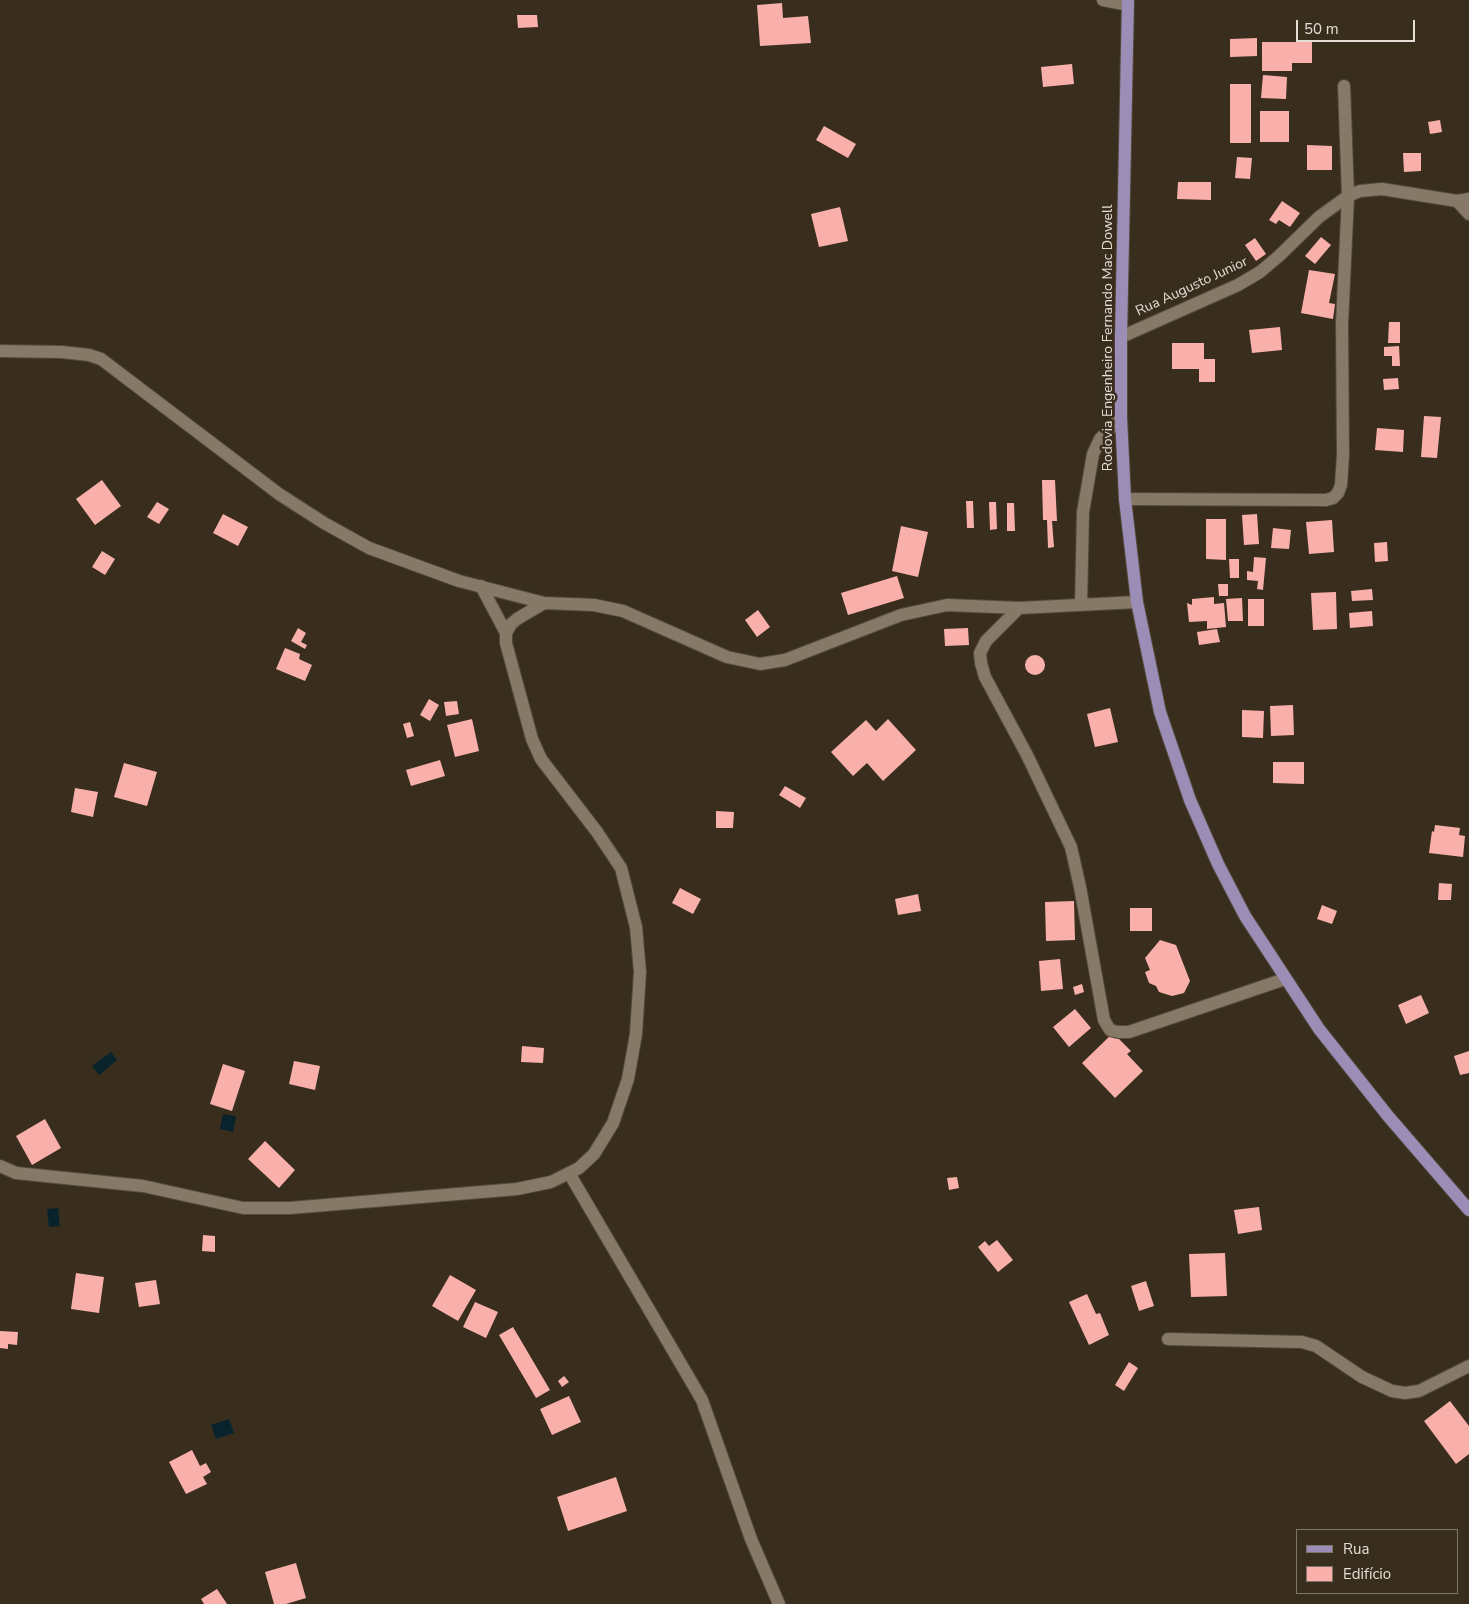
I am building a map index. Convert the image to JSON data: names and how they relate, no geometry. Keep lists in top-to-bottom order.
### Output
{
  "streets": {
    "main road": ["Rodovia Engenheiro Fernando Mac Dowell"],
    "street": ["Rua Augusto Junior"]
  },
  "crossings": [
    ["Rua Augusto Junior", "Rodovia Engenheiro Fernando Mac Dowell"]
  ],
  "legend": ["Rua", "Edifício"],
  "scale_bar": "50 m"
}
